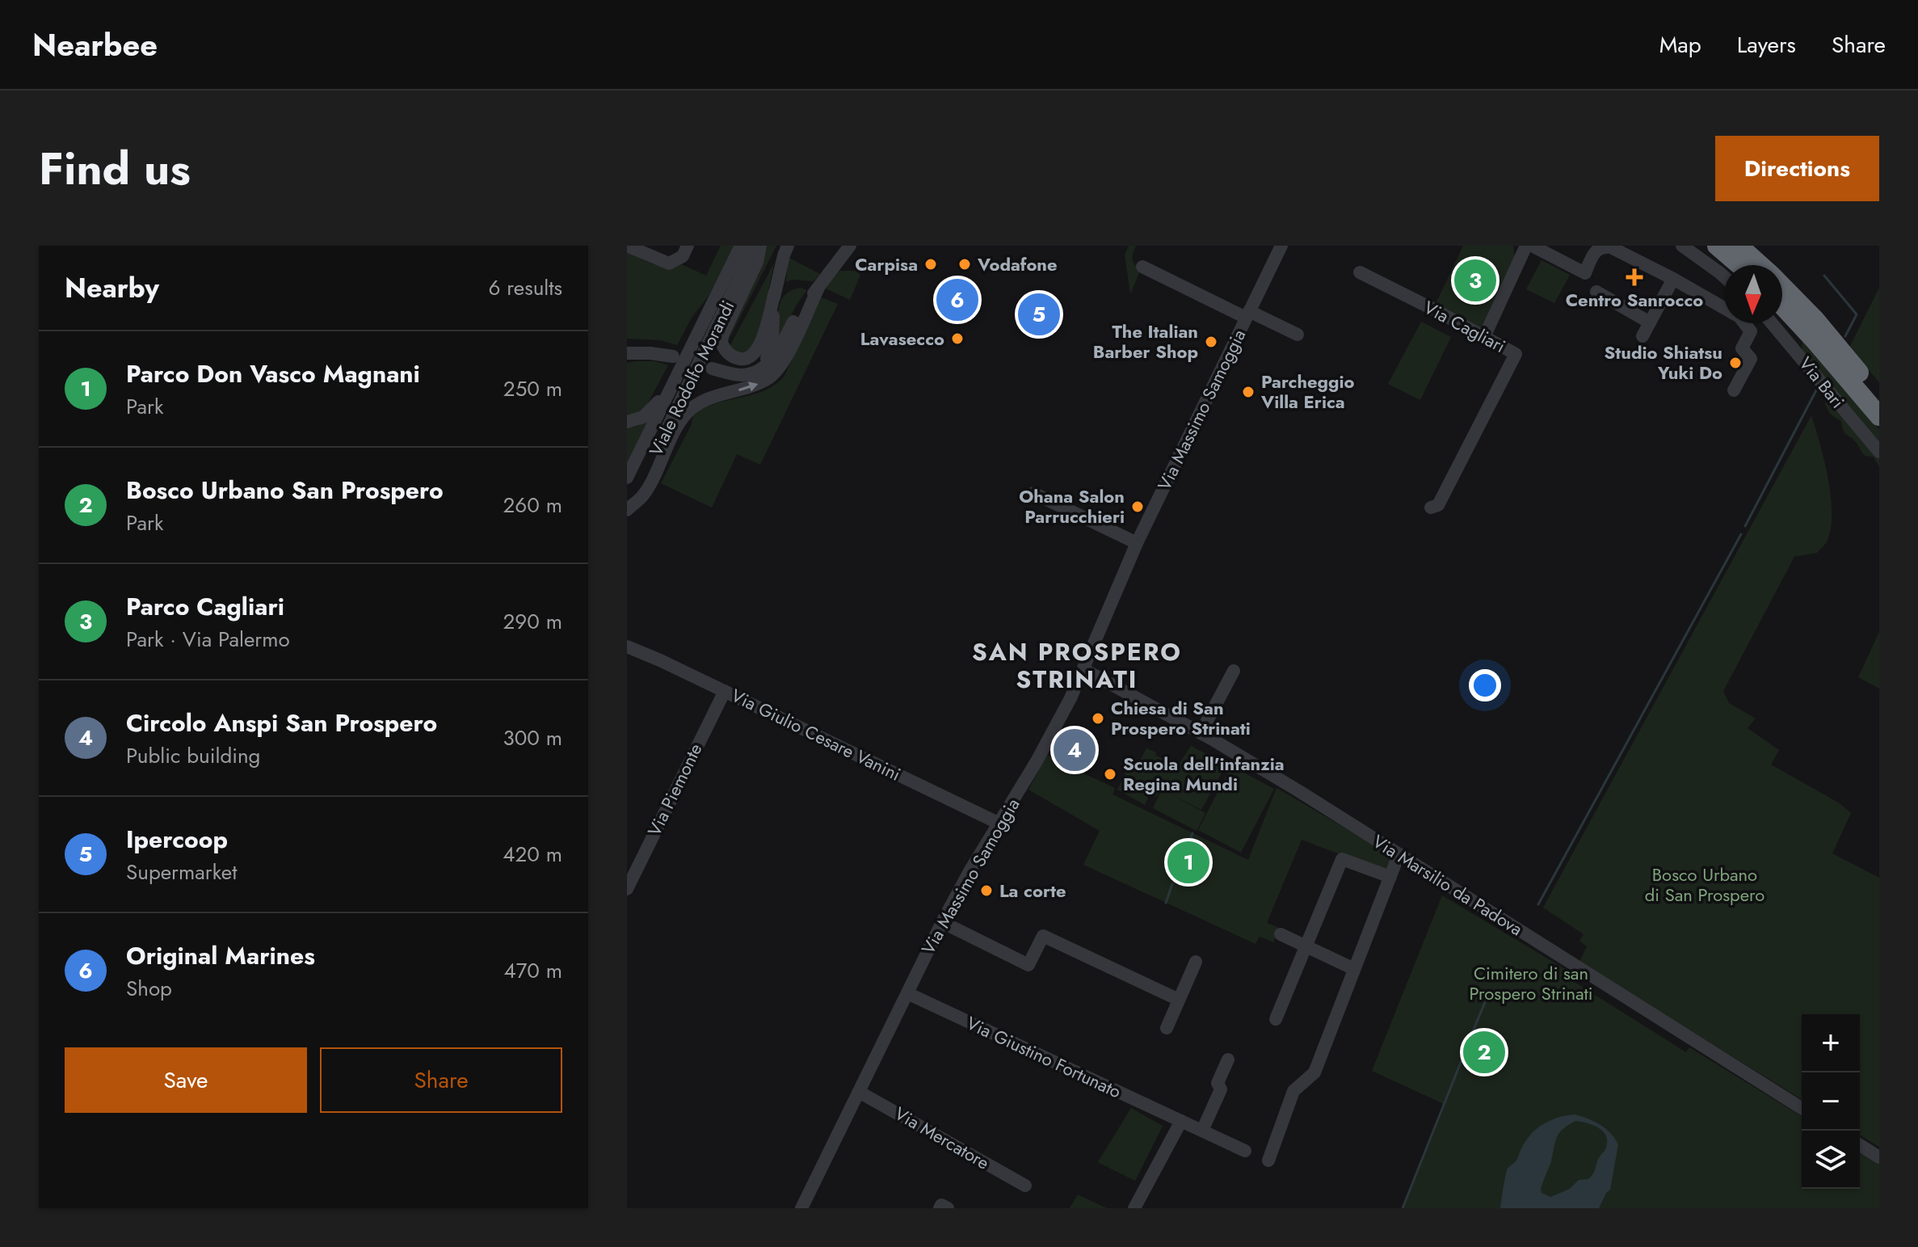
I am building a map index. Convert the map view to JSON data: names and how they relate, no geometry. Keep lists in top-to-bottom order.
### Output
{
  "streets": {
    "street": [
      "Via Cagliari",
      "Viale Rodolfo Morandi",
      "Via Bari",
      "Via Massimo Samoggia",
      "Via Giulio Cesare Vanini",
      "Via Piemonte",
      "Via Marsilio da Padova",
      "Via Giustino Fortunato",
      "Via Mercatore"
    ]
  },
  "crossings": [
    ["Via Massimo Samoggia", "Via Giulio Cesare Vanini"],
    ["Via Massimo Samoggia", "Via Marsilio da Padova"],
    ["Via Massimo Samoggia", "Via Giustino Fortunato"],
    ["Via Massimo Samoggia", "Via Mercatore"],
    ["Via Giulio Cesare Vanini", "Via Piemonte"]
  ],
  "districts": ["SAN PROSPERO STRINATI"],
  "parks": ["Bosco Urbano di San Prospero", "Cimitero di san Prospero Strinati"],
  "places": {
    "other": [
      "Carpisa",
      "Vodafone",
      "Lavasecco",
      "The Italian Barber Shop",
      "Studio Shiatsu Yuki Do",
      "Parcheggio Villa Erica",
      "Ohana Salon Parrucchieri",
      "Chiesa di San Prospero Strinati",
      "Scuola dell'infanzia Regina Mundi",
      "La corte"
    ],
    "health": ["Centro Sanrocco"]
  },
  "north": "bottom",
  "page": {
    "header": "Nearbee",
    "nav": ["Map", "Layers", "Share"],
    "title": "Find us",
    "buttons": [
      "Directions",
      ["Save", "Share"]
    ],
    "heading": ["Nearby", "6 results"],
    "pins": [
      "3",
      "6",
      "5",
      "4",
      "1",
      "2"
    ],
    "list": [
      {
        "mark": "1",
        "name": "Parco Don Vasco Magnani",
        "note": "Park",
        "value": "250 m"
      },
      {
        "mark": "2",
        "name": "Bosco Urbano San Prospero",
        "note": "Park",
        "value": "260 m"
      },
      {
        "mark": "3",
        "name": "Parco Cagliari",
        "note": "Park · Via Palermo",
        "value": "290 m"
      },
      {
        "mark": "4",
        "name": "Circolo Anspi San Prospero",
        "note": "Public building",
        "value": "300 m"
      },
      {
        "mark": "5",
        "name": "Ipercoop",
        "note": "Supermarket",
        "value": "420 m"
      },
      {
        "mark": "6",
        "name": "Original Marines",
        "note": "Shop",
        "value": "470 m"
      }
    ],
    "map_buttons": ["+", "−"]
  }
}
